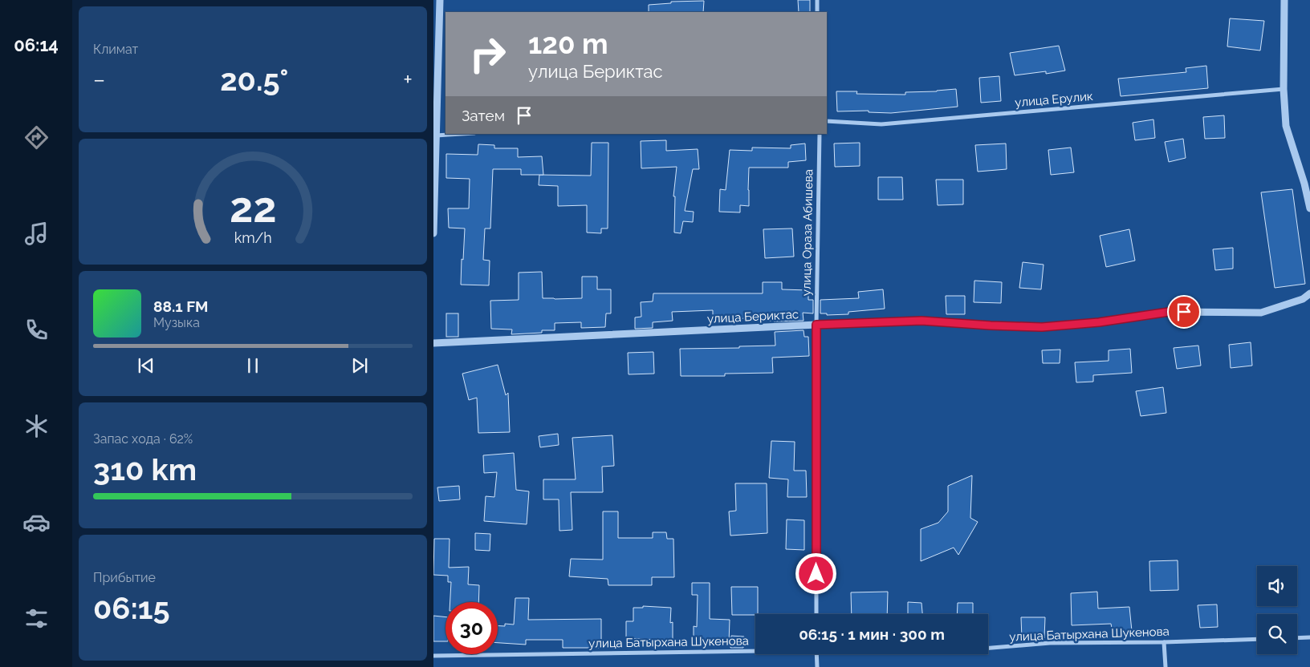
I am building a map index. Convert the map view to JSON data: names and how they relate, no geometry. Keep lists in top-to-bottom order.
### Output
{
  "streets": {
    "street": [
      "улица Ерулик",
      "улица Ораза Абишева",
      "улица Бериктас",
      "улица Батырхана Шукенова"
    ]
  },
  "crossings": [
    ["улица Ораза Абишева", "улица Бериктас"]
  ],
  "page": {
    "tabs": "06:14",
    "tile": [
      "Климат",
      ["Запас хода · 62%", "310 km"],
      ["Прибытие", "06:15"]
    ],
    "turn": ["120 m", "улица Бериктас"],
    "heat": ["−", "20.5°", "+"],
    "then": "Затем",
    "song": ["88.1 FM", "Музыка"],
    "limit": "30",
    "trip": "06:15 · 1 мин · 300 m",
    "gauge": ["22", "km/h"]
  }
}
